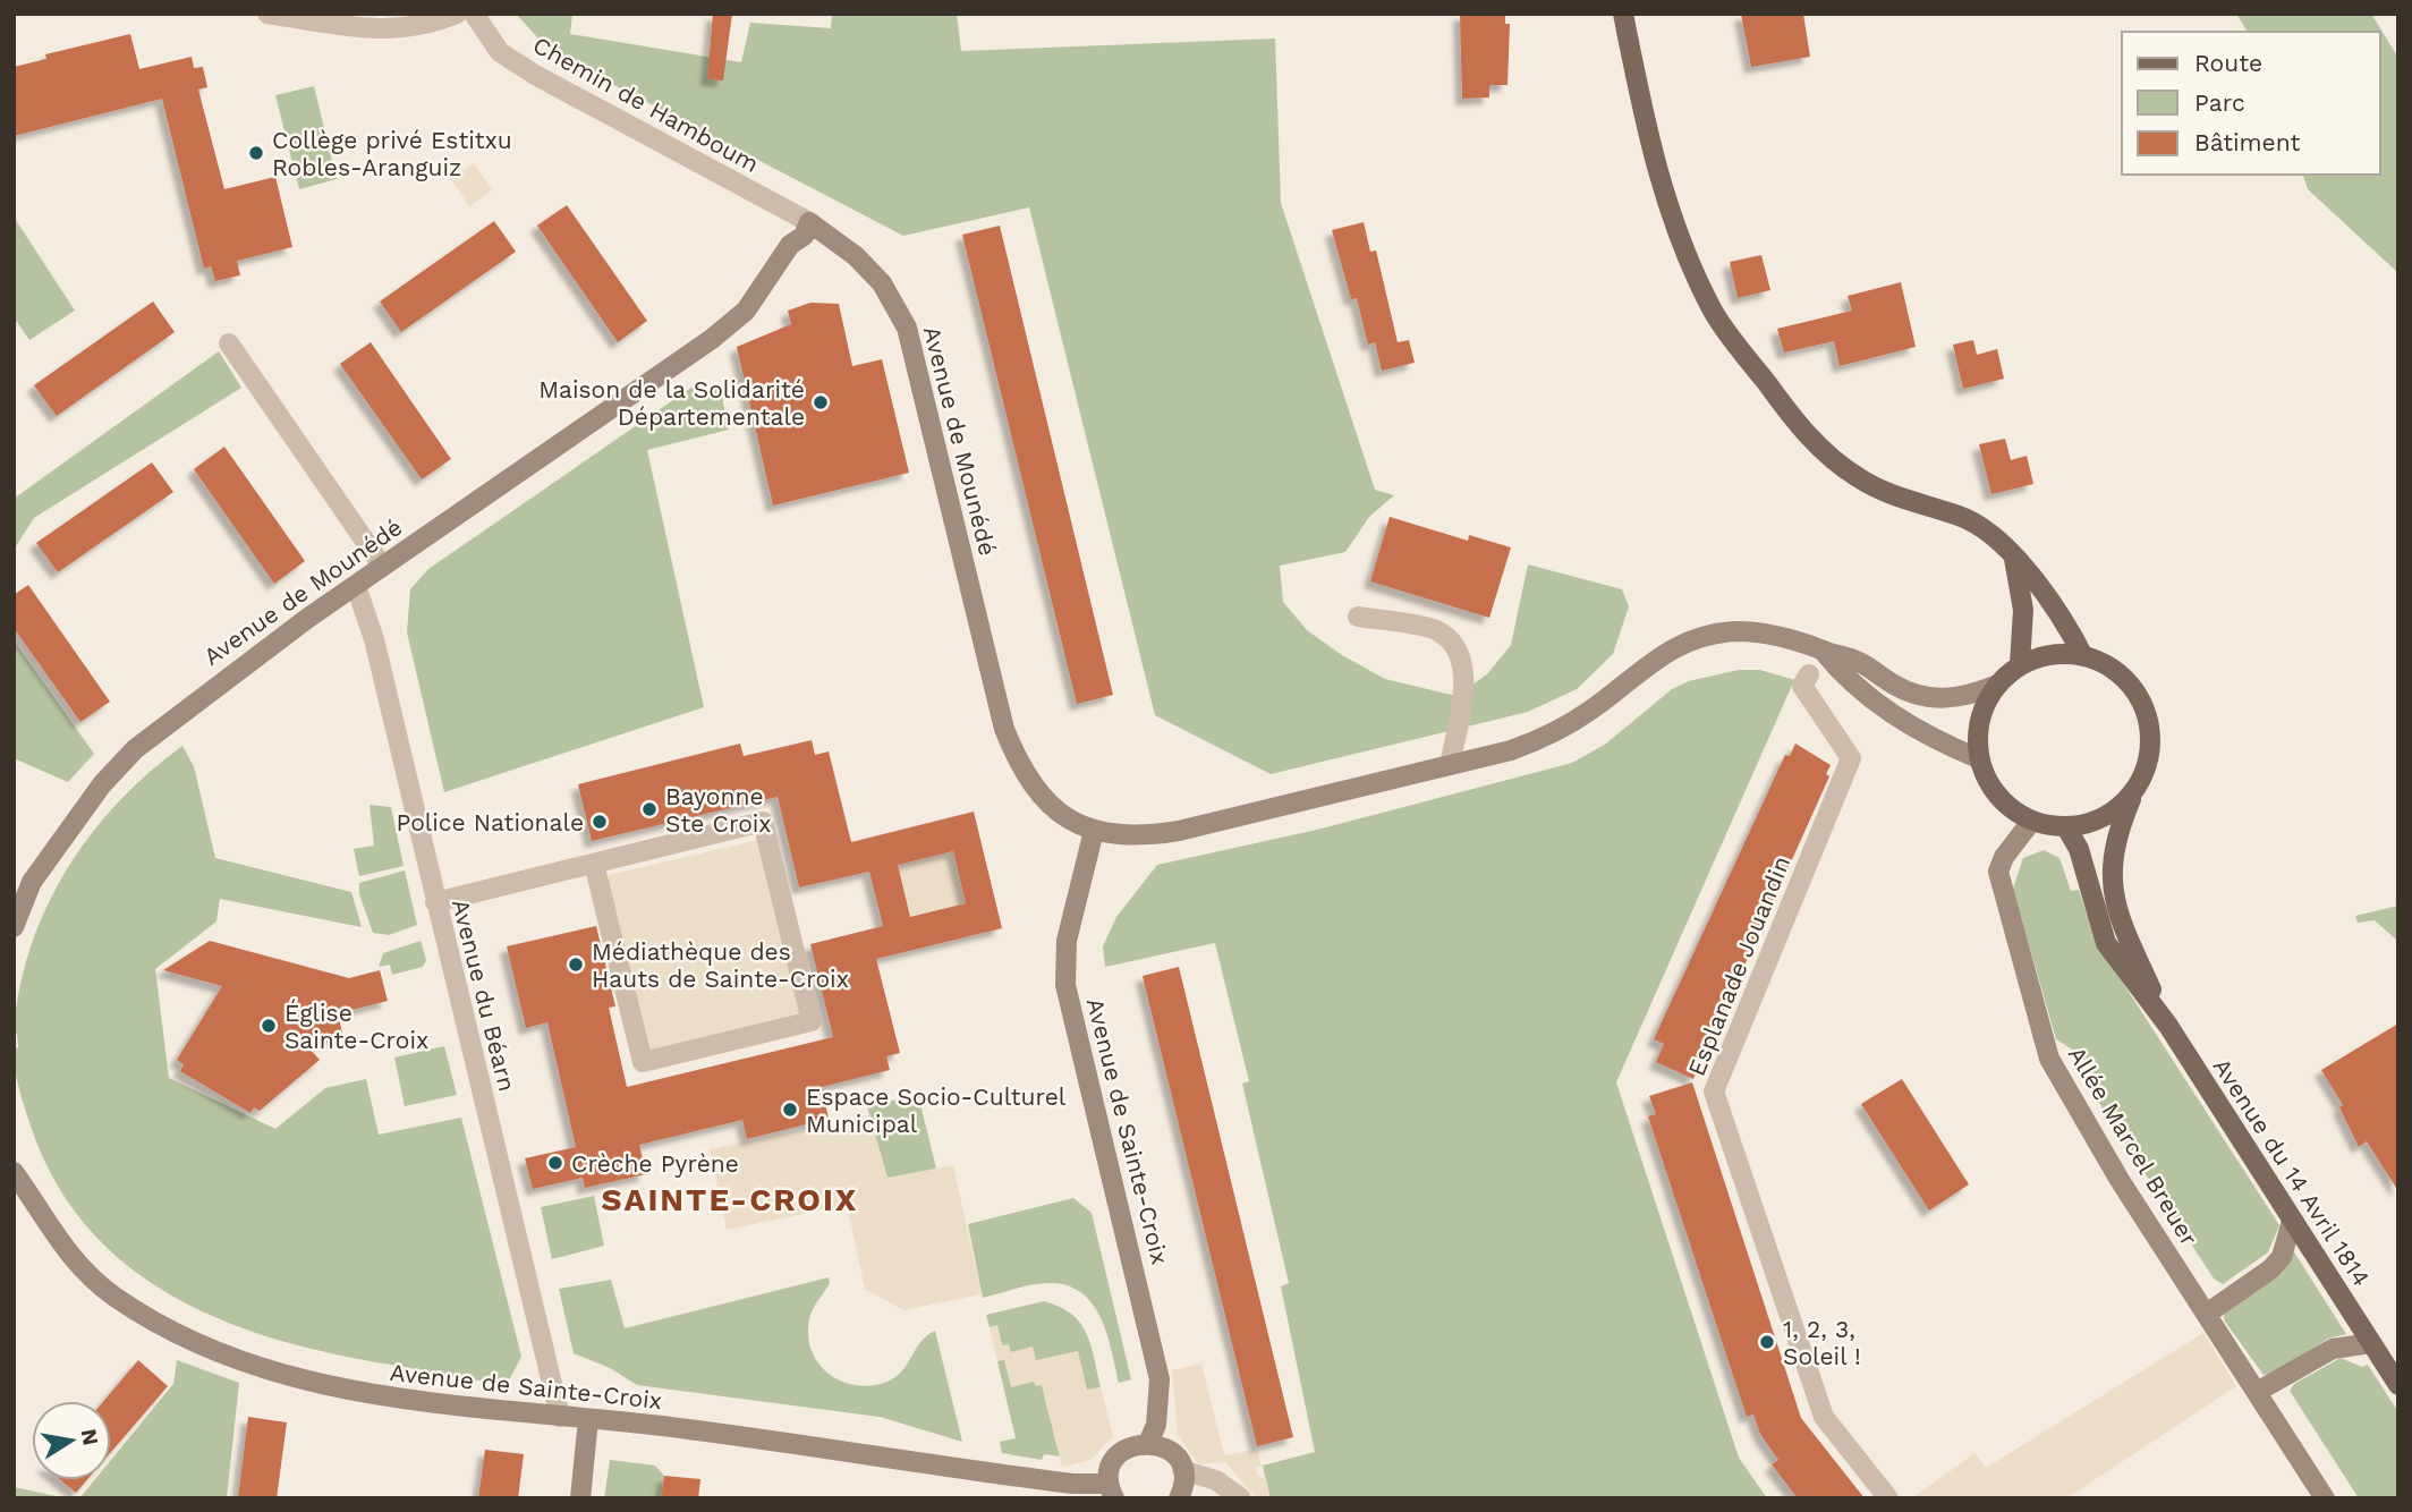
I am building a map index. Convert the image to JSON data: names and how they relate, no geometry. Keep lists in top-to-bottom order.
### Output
{
  "streets": {
    "main road": ["Avenue du 14 Avril 1814"],
    "street": [
      "Chemin de Hamboum",
      "Avenue de Mounédé",
      "Esplanade Jouandin",
      "Avenue du Béarn",
      "Avenue de Sainte-Croix",
      "Allée Marcel Breuer"
    ]
  },
  "crossings": [
    ["Chemin de Hamboum", "Avenue de Mounédé"],
    ["Avenue de Mounédé", "Avenue du Béarn"],
    ["Avenue de Mounédé", "Avenue de Sainte-Croix"],
    ["Avenue de Mounédé", "Allée Marcel Breuer"],
    ["Avenue de Mounédé", "Avenue du 14 Avril 1814"],
    ["Avenue du Béarn", "Avenue de Sainte-Croix"],
    ["Allée Marcel Breuer", "Avenue du 14 Avril 1814"]
  ],
  "districts": ["SAINTE-CROIX"],
  "places": [
    "Collège privé Estitxu Robles-Aranguiz",
    "Maison de la Solidarité Départementale",
    "Bayonne Ste Croix",
    "Police Nationale",
    "Médiathèque des Hauts de Sainte-Croix",
    "Église Sainte-Croix",
    "Espace Socio-Culturel Municipal",
    "Crèche Pyrène",
    "1, 2, 3, Soleil !"
  ],
  "legend": ["Route", "Parc", "Bâtiment"],
  "north": "right"
}
